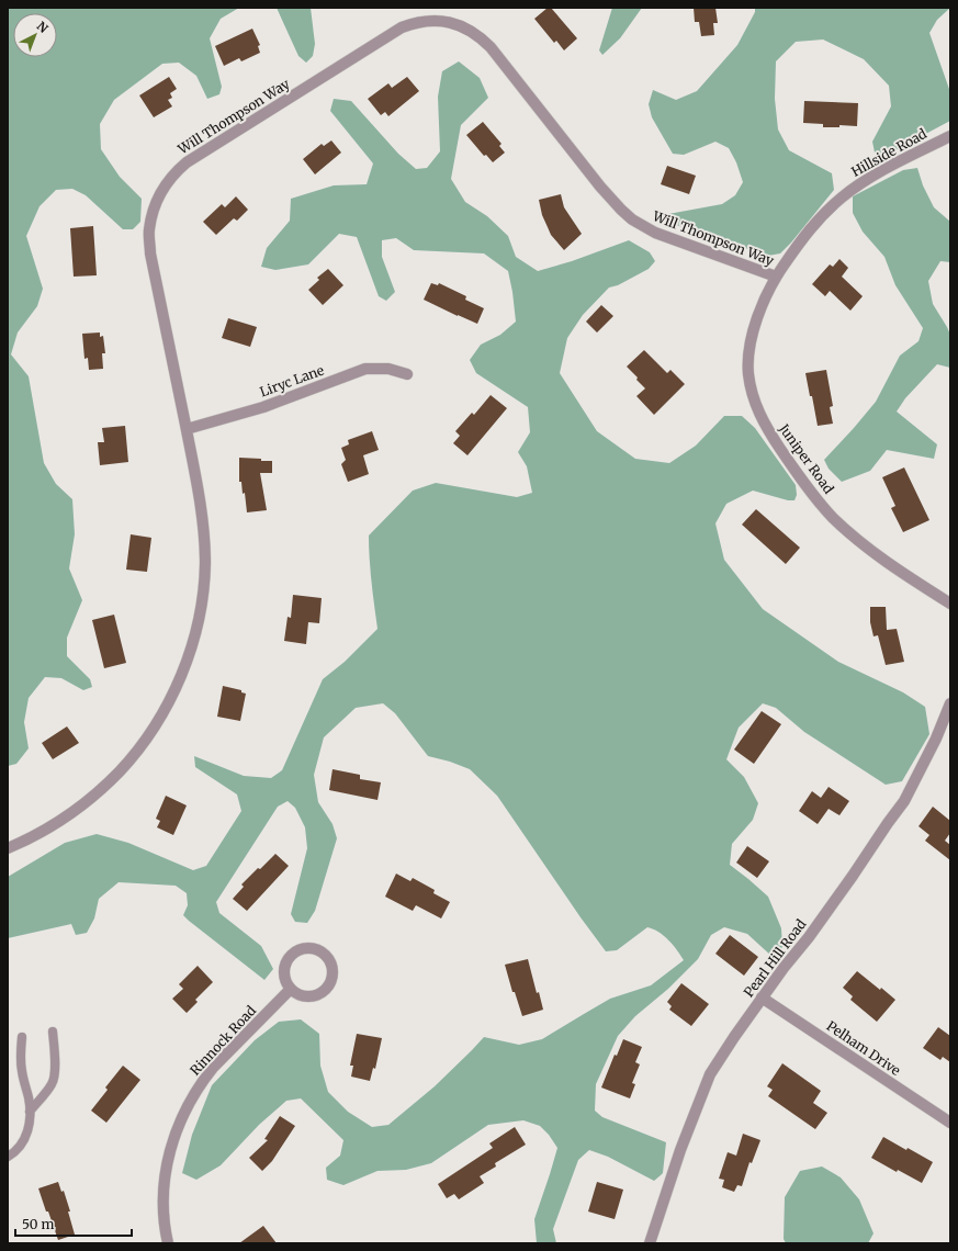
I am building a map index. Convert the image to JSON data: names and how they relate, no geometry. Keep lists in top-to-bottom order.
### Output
{
  "streets": {
    "street": [
      "Will Thompson Way",
      "Hillside Road",
      "Liryc Lane",
      "Juniper Road",
      "Pearl Hill Road",
      "Rinnock Road",
      "Pelham Drive"
    ]
  },
  "crossings": [
    ["Will Thompson Way", "Hillside Road"],
    ["Will Thompson Way", "Liryc Lane"],
    ["Will Thompson Way", "Juniper Road"],
    ["Hillside Road", "Juniper Road"],
    ["Pearl Hill Road", "Pelham Drive"]
  ],
  "scale_bar": "50 m",
  "north": "top right"
}
